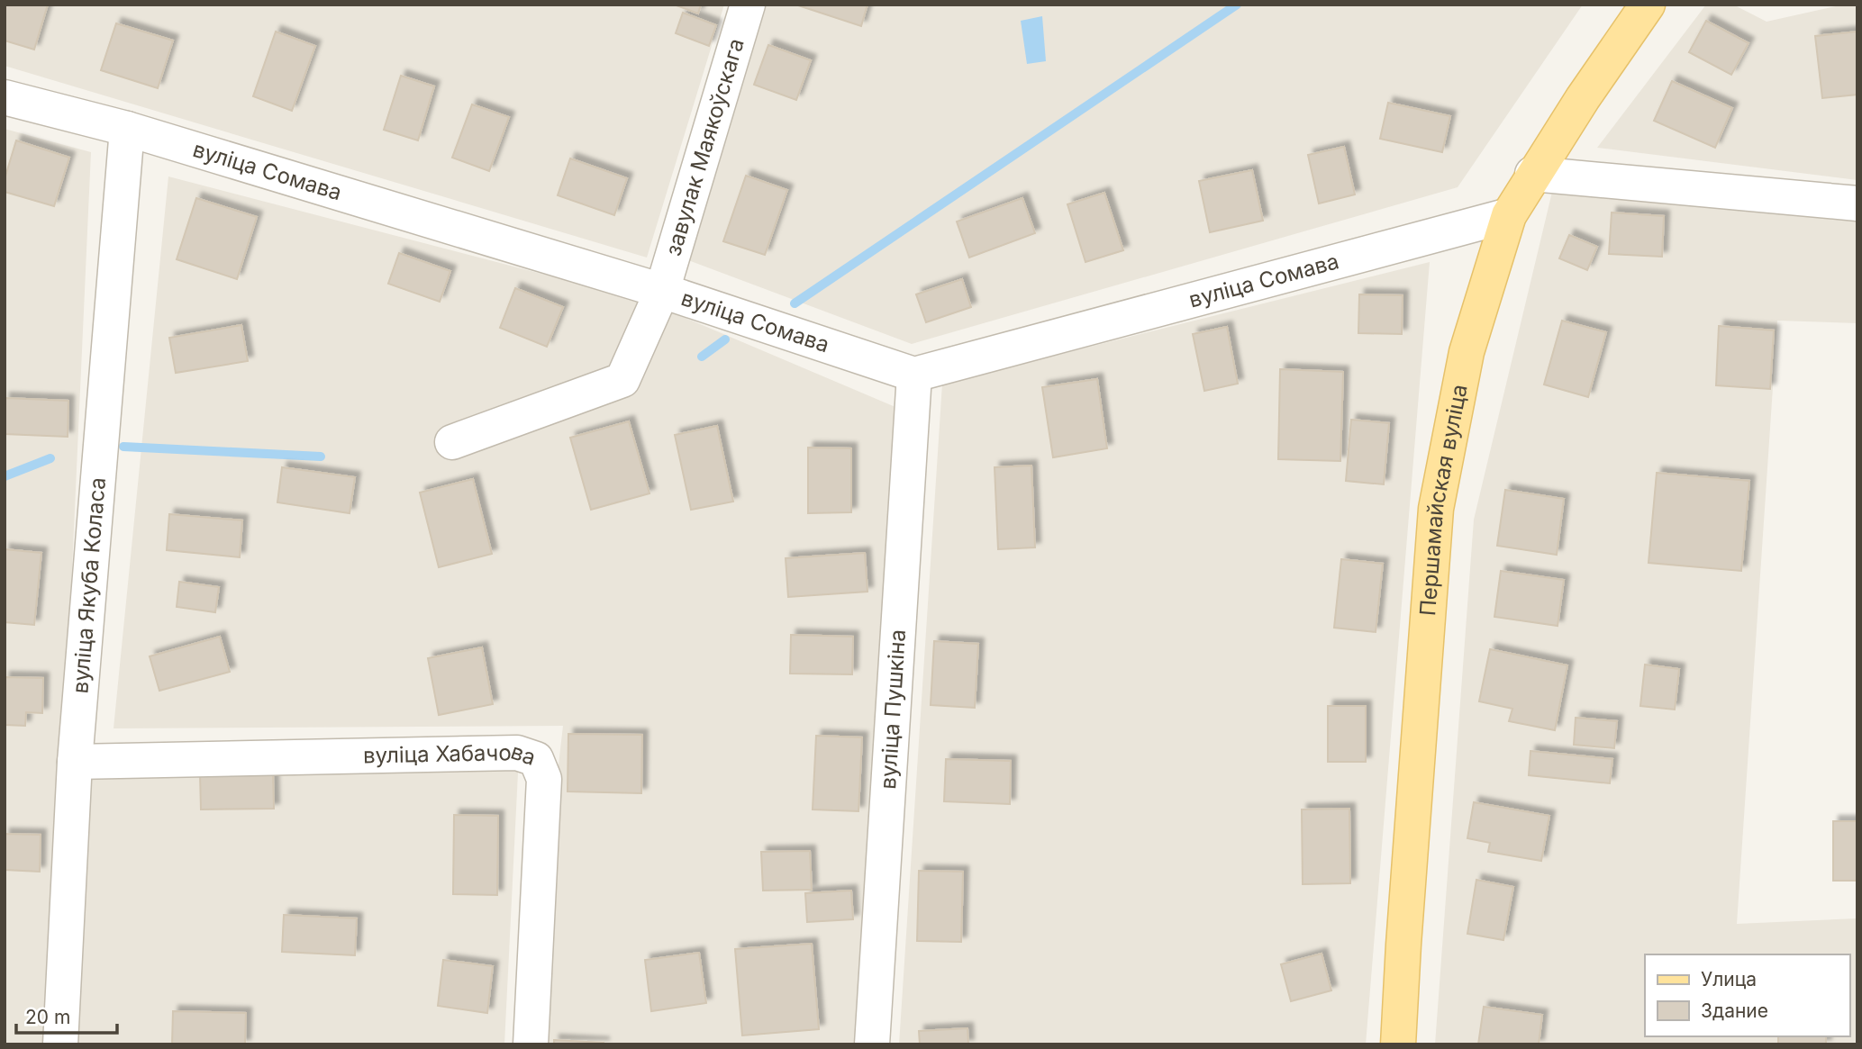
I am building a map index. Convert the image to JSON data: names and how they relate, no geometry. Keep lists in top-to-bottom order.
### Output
{
  "streets": {
    "main road": ["Першамайская вуліца"],
    "street": [
      "завулак Маякоўскага",
      "вуліца Сомава",
      "вуліца Якуба Коласа",
      "вуліца Пушкіна",
      "вуліца Хабачова"
    ]
  },
  "crossings": [
    ["завулак Маякоўскага", "вуліца Сомава"],
    ["вуліца Сомава", "Першамайская вуліца"],
    ["вуліца Сомава", "вуліца Якуба Коласа"],
    ["вуліца Сомава", "вуліца Пушкіна"],
    ["вуліца Якуба Коласа", "вуліца Хабачова"]
  ],
  "legend": ["Улица", "Здание"],
  "scale_bar": "20 m"
}
